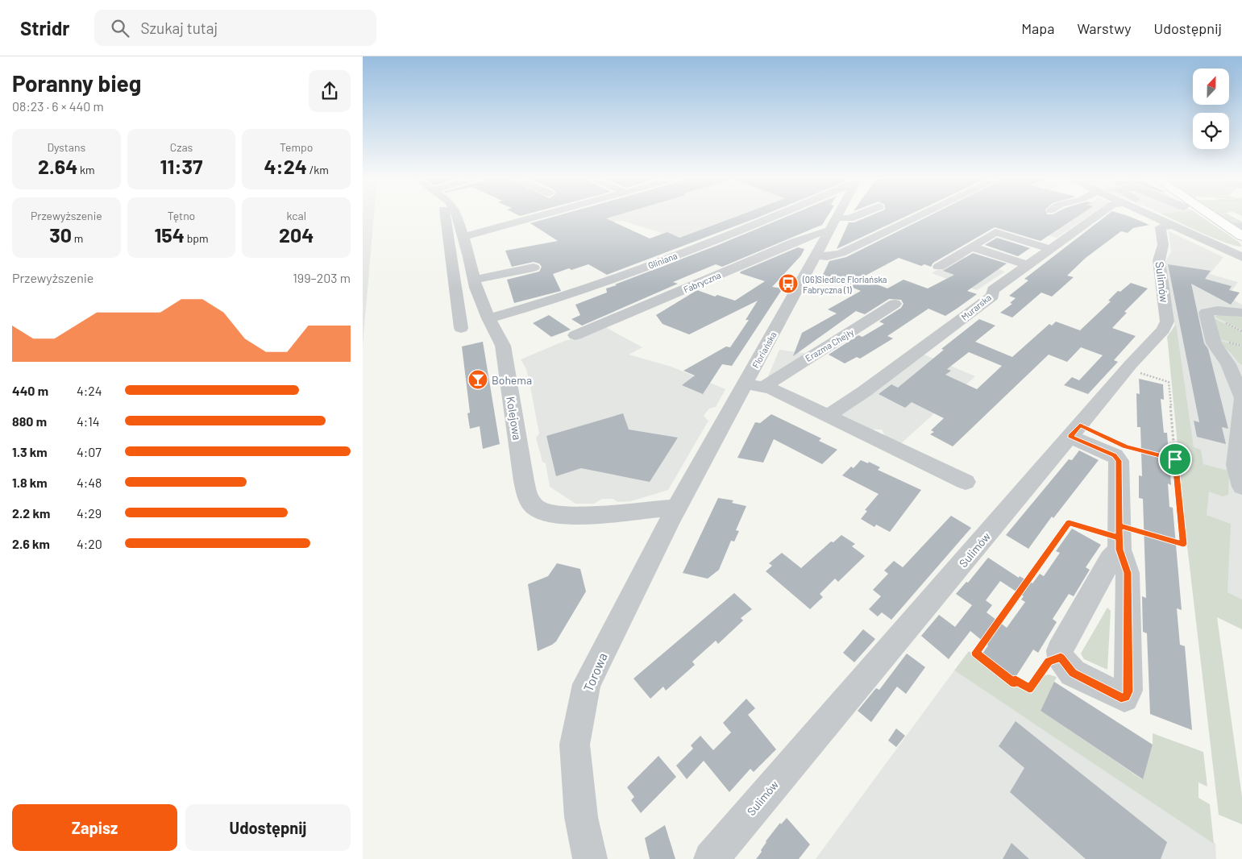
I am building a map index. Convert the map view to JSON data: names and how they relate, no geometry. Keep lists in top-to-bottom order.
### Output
{
  "streets": {
    "street": [
      "Gliniana",
      "Fabryczna",
      "Sulimów",
      "Murarska",
      "Erazma Chejły",
      "Floriańska",
      "Kolejowa",
      "Torowa"
    ]
  },
  "crossings": [
    ["Gliniana", "Kolejowa"],
    ["Fabryczna", "Floriańska"],
    ["Floriańska", "Kolejowa"],
    ["Floriańska", "Torowa"],
    ["Kolejowa", "Torowa"]
  ],
  "places": {
    "bus stop": ["(06)Siedlce Floriańska Fabryczna (1)"],
    "bar": ["Bohema"]
  },
  "north": "top",
  "page": {
    "header": "Stridr",
    "search": "Szukaj tutaj",
    "nav": ["Mapa", "Warstwy", "Udostępnij"],
    "heading": ["Poranny bieg", "08:23 · 6 × 440 m"],
    "stats": [
      ["Dystans", "2.64 km"],
      ["Czas", "11:37"],
      ["Tempo", "4:24 /km"],
      ["Przewyższenie", "30 m"],
      ["Tętno", "154 bpm"],
      ["kcal", "204"]
    ],
    "chart": ["Przewyższenie", "199–203 m"],
    "list": [
      {
        "name": "440 m",
        "note": "4:24"
      },
      {
        "name": "880 m",
        "note": "4:14"
      },
      {
        "name": "1.3 km",
        "note": "4:07"
      },
      {
        "name": "1.8 km",
        "note": "4:48"
      },
      {
        "name": "2.2 km",
        "note": "4:29"
      },
      {
        "name": "2.6 km",
        "note": "4:20"
      }
    ],
    "buttons": ["Zapisz", "Udostępnij"]
  }
}
